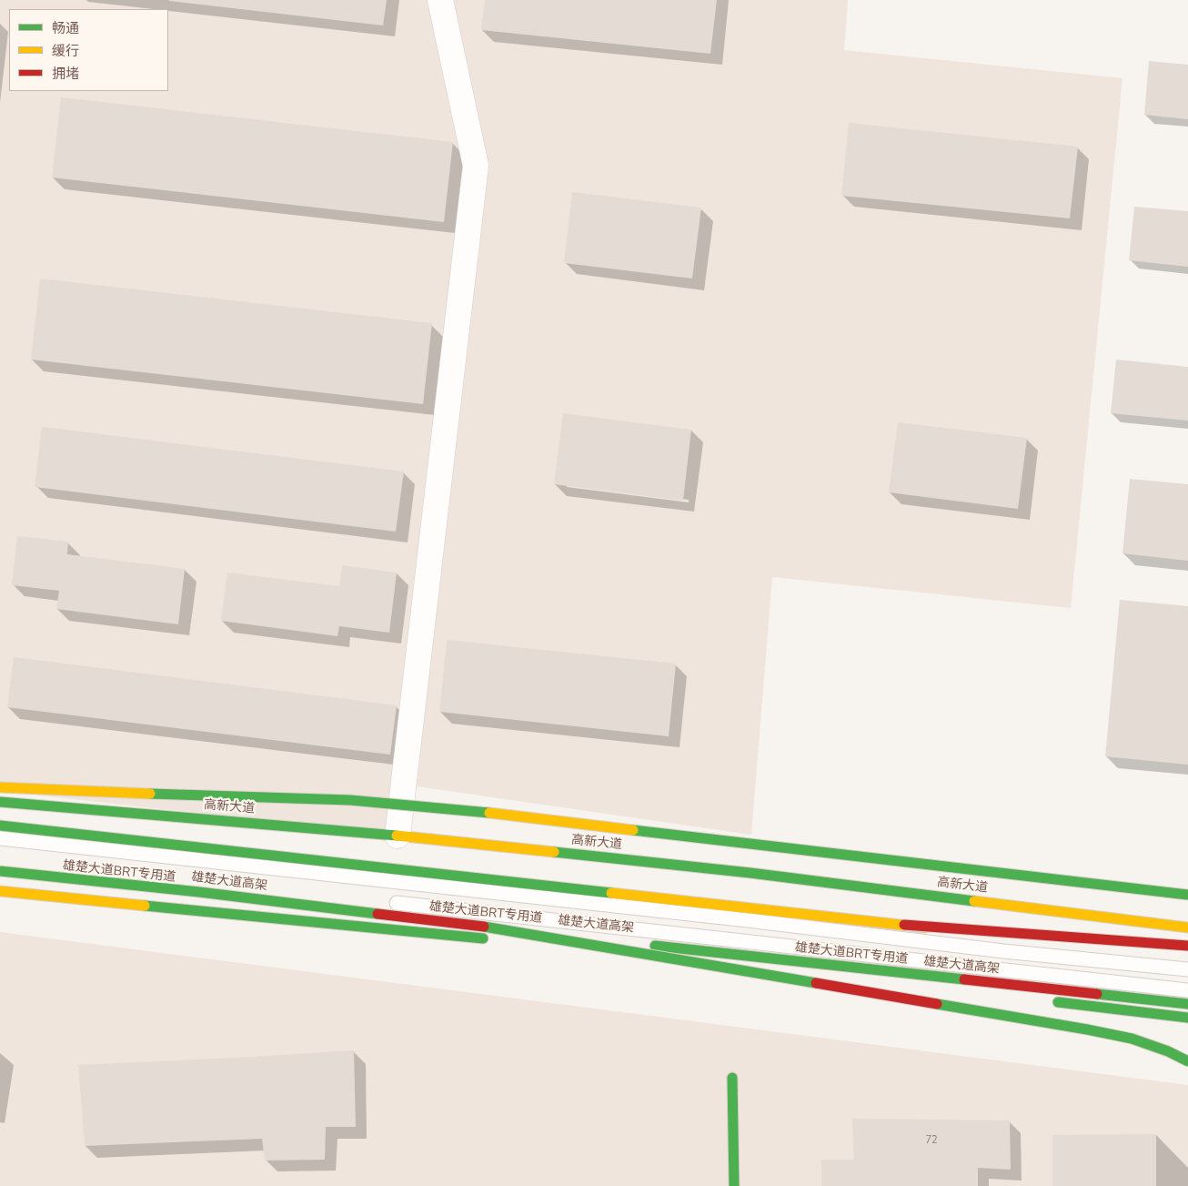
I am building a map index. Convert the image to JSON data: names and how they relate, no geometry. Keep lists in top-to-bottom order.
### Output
{
  "streets": {
    "main road": ["高新大道", "雄楚大道高架"],
    "lane": ["雄楚大道BRT专用道"]
  },
  "house_numbers": ["72"],
  "legend": ["畅通", "缓行", "拥堵"]
}
